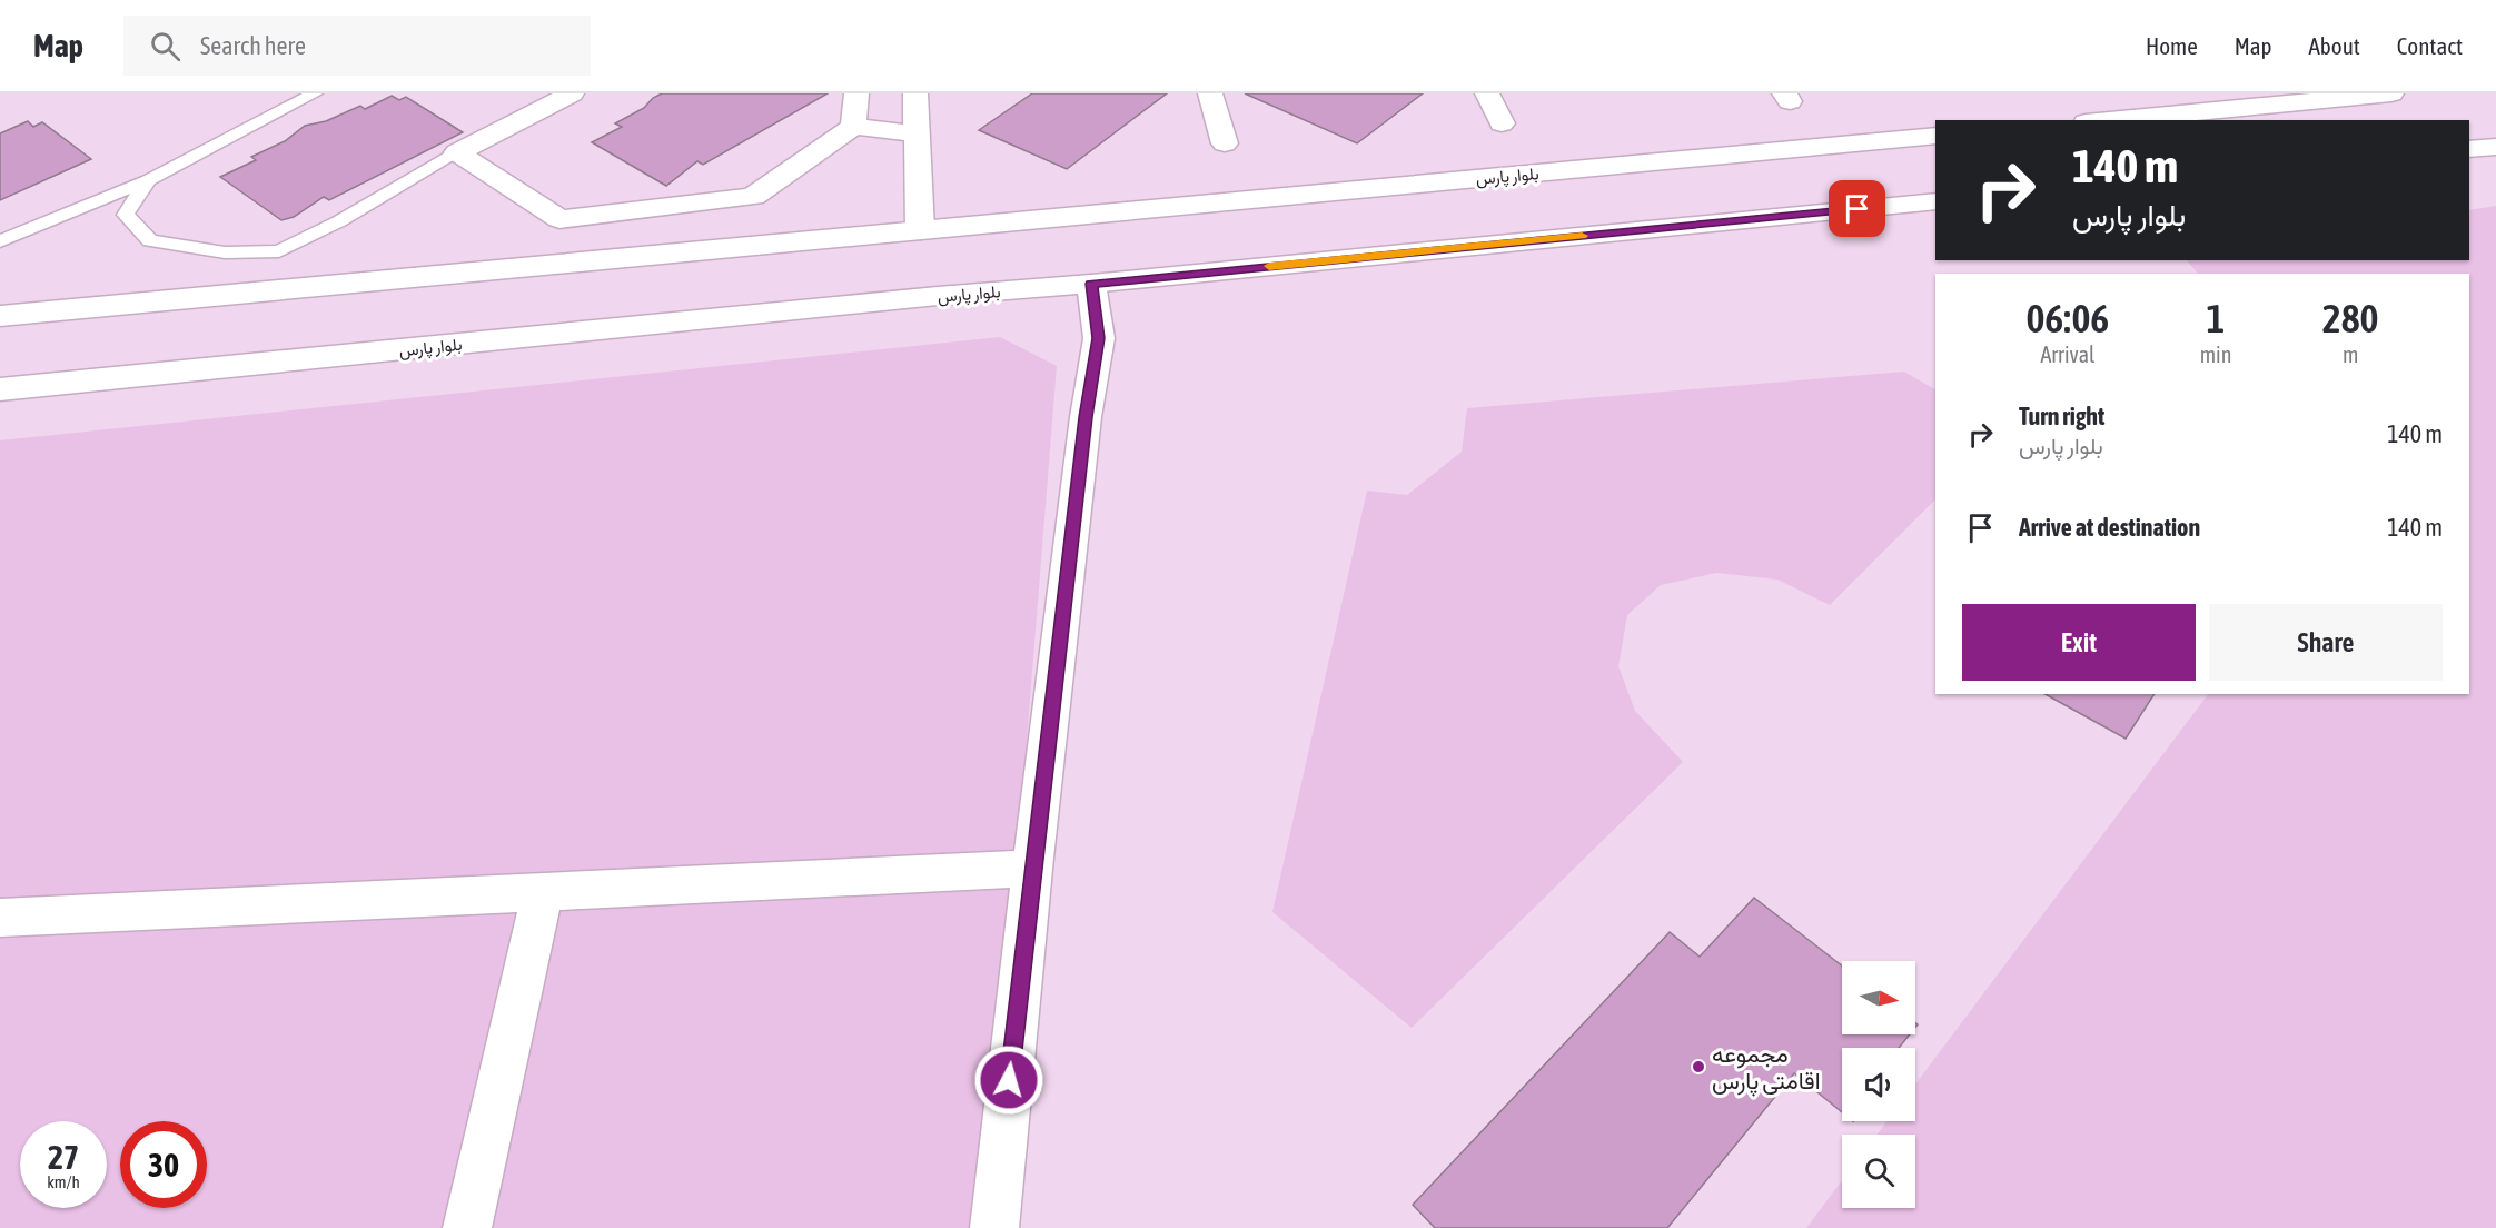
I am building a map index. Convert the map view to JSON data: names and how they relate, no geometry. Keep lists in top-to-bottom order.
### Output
{
  "streets": {
    "main road": ["بلوار پارس"]
  },
  "places": ["مجموعه اقامتی پارس"],
  "north": "right",
  "page": {
    "header": "Map",
    "search": "Search here",
    "nav": [
      "Home",
      "Map",
      "About",
      "Contact"
    ],
    "turn": ["140 m", "بلوار پارس"],
    "eta": [
      "06:06",
      "Arrival",
      "1",
      "min",
      "280",
      "m"
    ],
    "list": [
      {
        "name": "Turn right",
        "note": "بلوار پارس",
        "value": "140 m"
      },
      {
        "name": "Arrive at destination",
        "value": "140 m"
      }
    ],
    "buttons": ["Exit", "Share"],
    "speed": "27 km/h",
    "limit": "30"
  }
}
